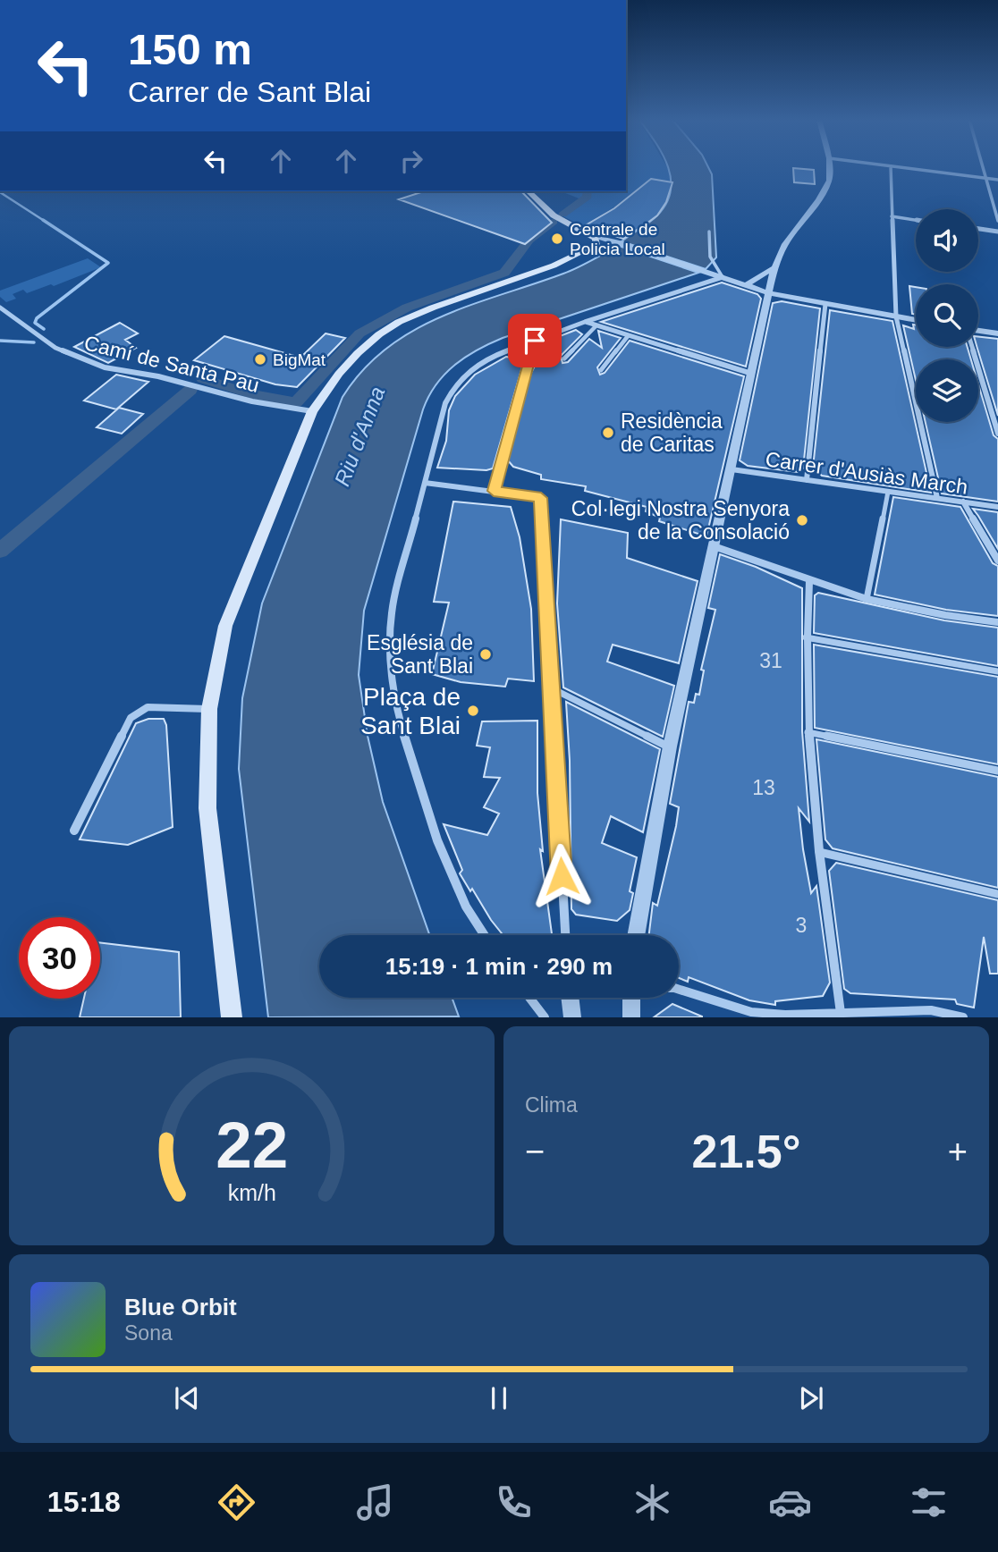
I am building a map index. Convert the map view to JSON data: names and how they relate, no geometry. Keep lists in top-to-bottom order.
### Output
{
  "streets": {
    "street": ["Camí de Santa Pau", "Carrer d'Ausiàs March"]
  },
  "water": ["Riu d'Anna"],
  "places": [
    "Centrale de Policia Local",
    "BigMat",
    "Residència de Caritas",
    "Col·legi Nostra Senyora de la Consolació",
    "Església de Sant Blai",
    "Plaça de Sant Blai"
  ],
  "house_numbers": ["31", "13", "3"],
  "page": {
    "turn": ["150 m", "Carrer de Sant Blai"],
    "limit": "30",
    "trip": "15:19 · 1 min · 290 m",
    "tile": "Clima",
    "heat": ["−", "21.5°", "+"],
    "song": ["Blue Orbit", "Sona"],
    "tabs": "15:18",
    "gauge": ["22", "km/h"]
  }
}
